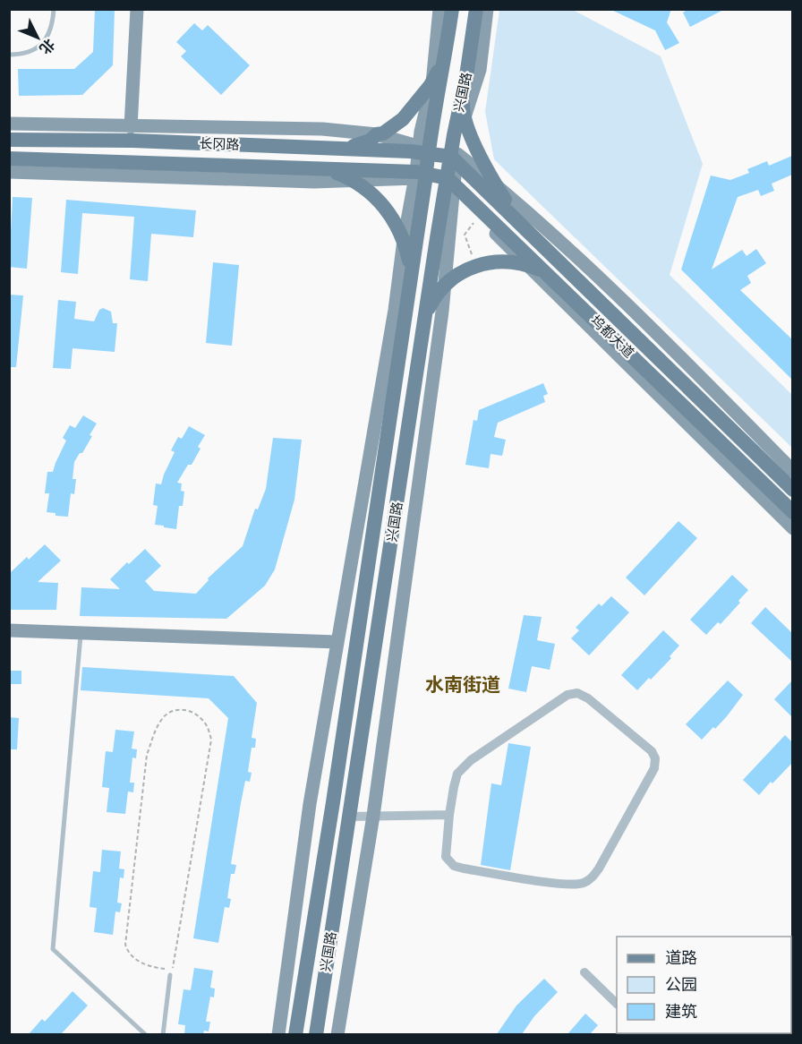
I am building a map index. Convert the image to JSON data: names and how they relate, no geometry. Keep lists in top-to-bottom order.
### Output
{
  "streets": {
    "main road": ["兴国路", "长冈路", "坞都大道"]
  },
  "crossings": [
    ["兴国路", "长冈路"],
    ["兴国路", "坞都大道"]
  ],
  "districts": ["水南街道"],
  "legend": ["道路", "公园", "建筑"],
  "north": "bottom right"
}
